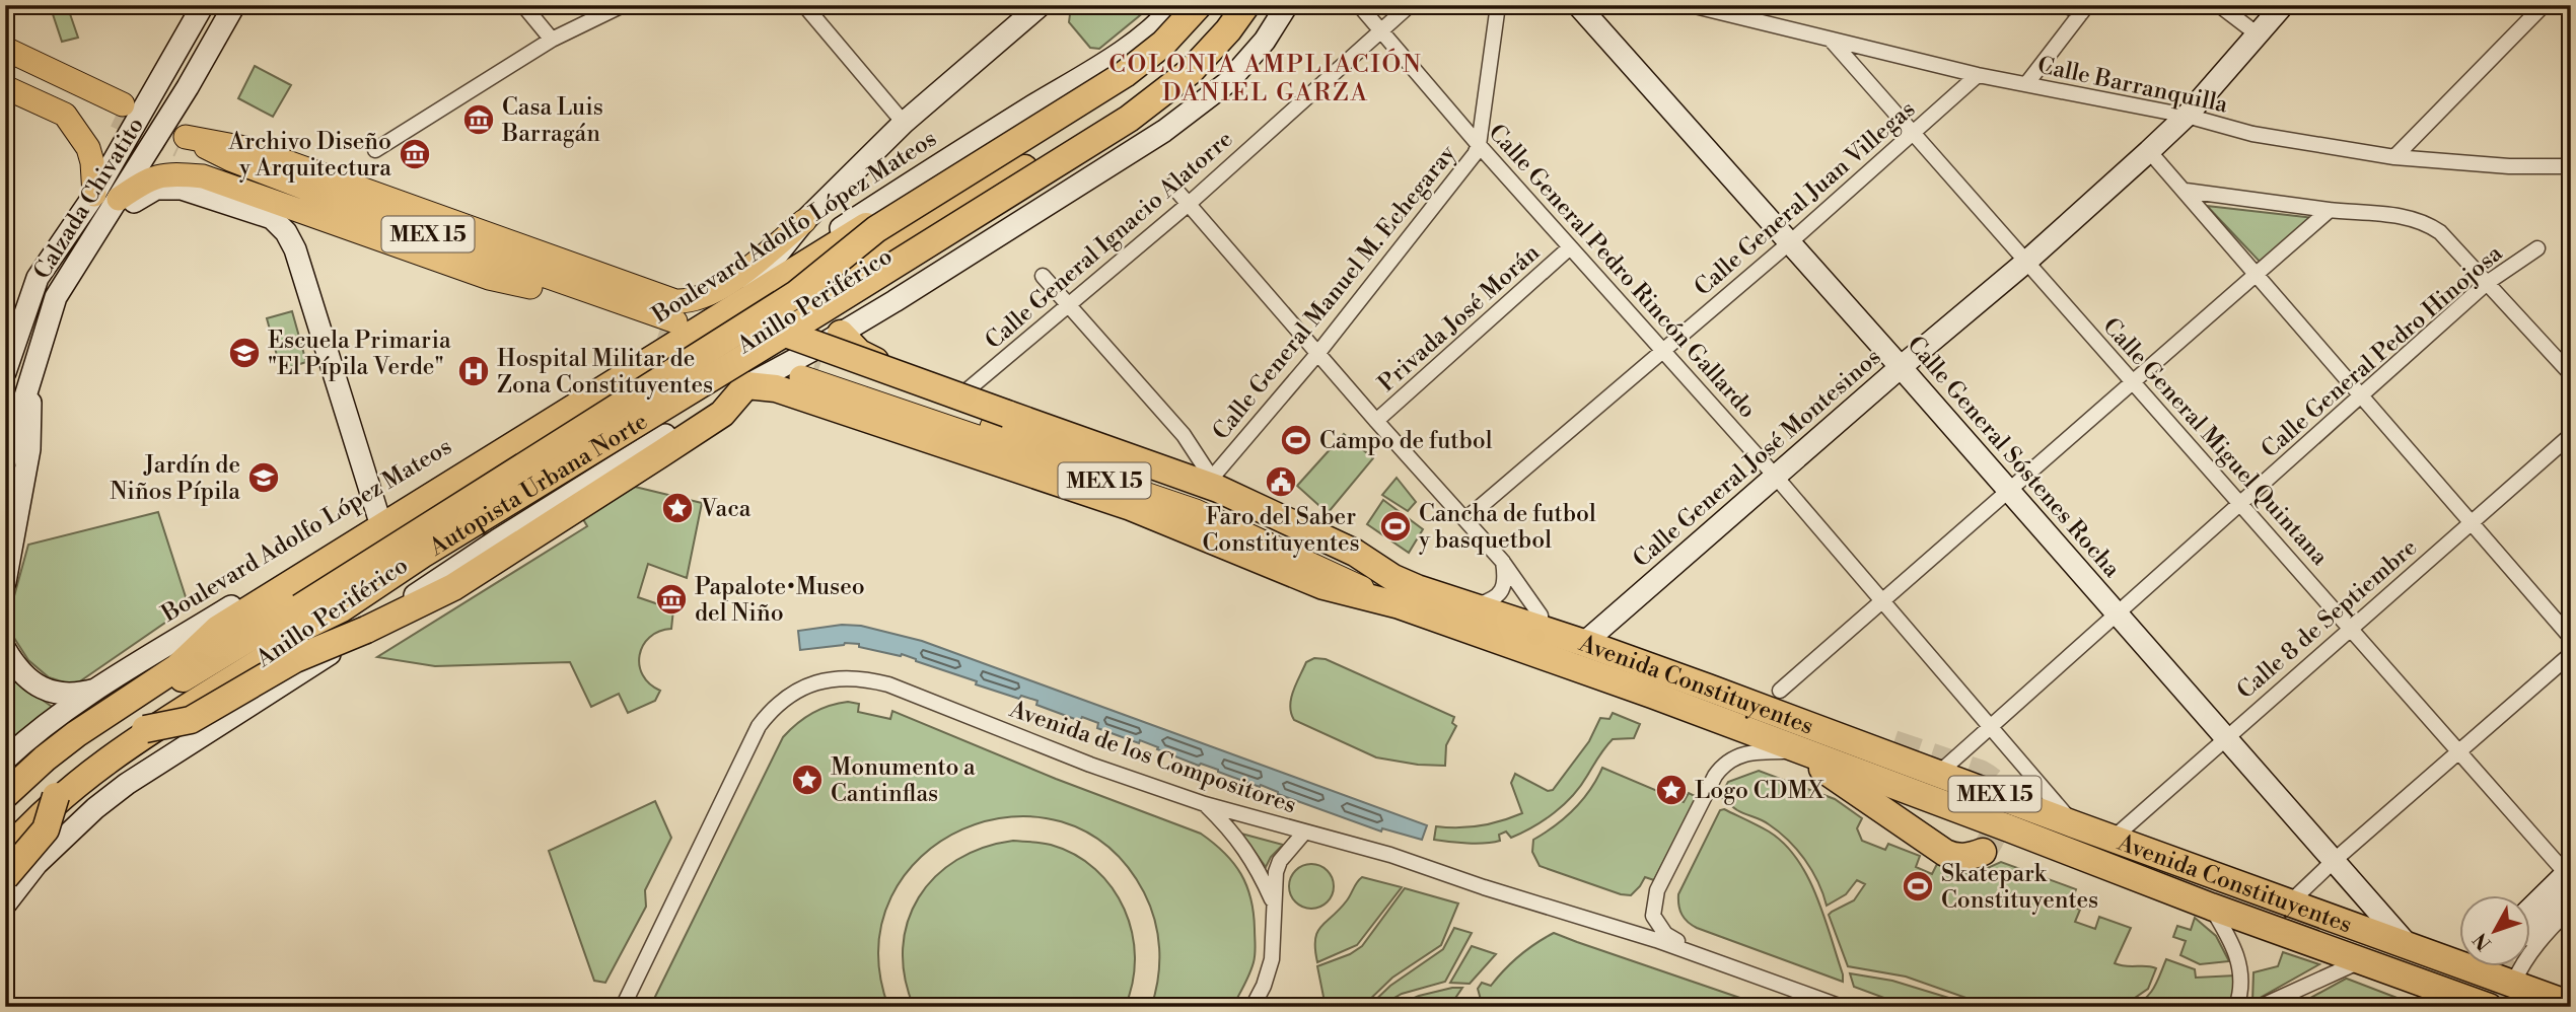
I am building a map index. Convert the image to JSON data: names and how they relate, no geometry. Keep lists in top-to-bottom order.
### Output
{
  "streets": {
    "highway": [
      "MEX 15",
      "Anillo Periférico",
      "Autopista Urbana Norte",
      "Avenida Constituyentes"
    ],
    "main road": [
      "Calzada Chivatito",
      "Boulevard Adolfo López Mateos",
      "Calle General Sóstenes Rocha",
      "Calle General José Montesinos"
    ],
    "street": [
      "Calle Barranquilla",
      "Calle General Juan Villegas",
      "Calle General Ignacio Alatorre",
      "Calle General Pedro Rincón Gallardo",
      "Calle General Manuel M. Echegaray",
      "Privada José Morán",
      "Calle General Pedro Hinojosa",
      "Calle General Miguel Quintana",
      "Calle 8 de Septiembre",
      "Avenida de los Compositores"
    ]
  },
  "crossings": [
    ["Calle Barranquilla", "Calle General Juan Villegas"],
    ["Calle Barranquilla", "Calle General Miguel Quintana"],
    ["Calle Barranquilla", "Calle General José Montesinos"],
    ["Calle General Juan Villegas", "Calle General Pedro Rincón Gallardo"],
    ["Calle General Juan Villegas", "Calle General Miguel Quintana"],
    ["Calle General Juan Villegas", "Calle General Sóstenes Rocha"],
    ["Calle General Ignacio Alatorre", "Calle General Pedro Rincón Gallardo"],
    ["Calle General Pedro Rincón Gallardo", "Calle General Manuel M. Echegaray"],
    ["Calle General Pedro Rincón Gallardo", "Privada José Morán"],
    ["Calle General Pedro Rincón Gallardo", "Calle General Pedro Hinojosa"],
    ["Calle General Pedro Rincón Gallardo", "Calle General José Montesinos"],
    ["Calle General Pedro Rincón Gallardo", "Avenida Constituyentes"],
    ["Calle General Pedro Hinojosa", "Calle General Miguel Quintana"],
    ["Calle General Pedro Hinojosa", "Calle General Sóstenes Rocha"],
    ["Calle General Pedro Hinojosa", "Avenida Constituyentes"],
    ["Calle General Miguel Quintana", "Calle General José Montesinos"],
    ["Calle General Miguel Quintana", "Calle 8 de Septiembre"],
    ["Calle General Sóstenes Rocha", "Calle General José Montesinos"],
    ["Calle General Sóstenes Rocha", "Calle 8 de Septiembre"],
    ["Calle General Sóstenes Rocha", "Avenida Constituyentes"],
    ["Calle General José Montesinos", "Avenida Constituyentes"],
    ["Calle 8 de Septiembre", "Avenida Constituyentes"]
  ],
  "districts": ["COLONIA AMPLIACIÓN DANIEL GARZA"],
  "places": {
    "museum": ["Casa Luis Barragán", "Archivo Diseño y Arquitectura", "Papalote•Museo del Niño"],
    "school or university": ["Escuela Primaria \"El Pípila Verde\"", "Jardín de Niños Pípila"],
    "hospital": ["Hospital Militar de Zona Constituyentes"],
    "sports": ["Campo de futbol", "Cancha de futbol y basquetbol", "Skatepark Constituyentes"],
    "public building": ["Faro del Saber Constituyentes"],
    "place": ["Vaca", "Monumento a Cantinflas", "Logo CDMX"]
  },
  "north": "bottom left"
}
